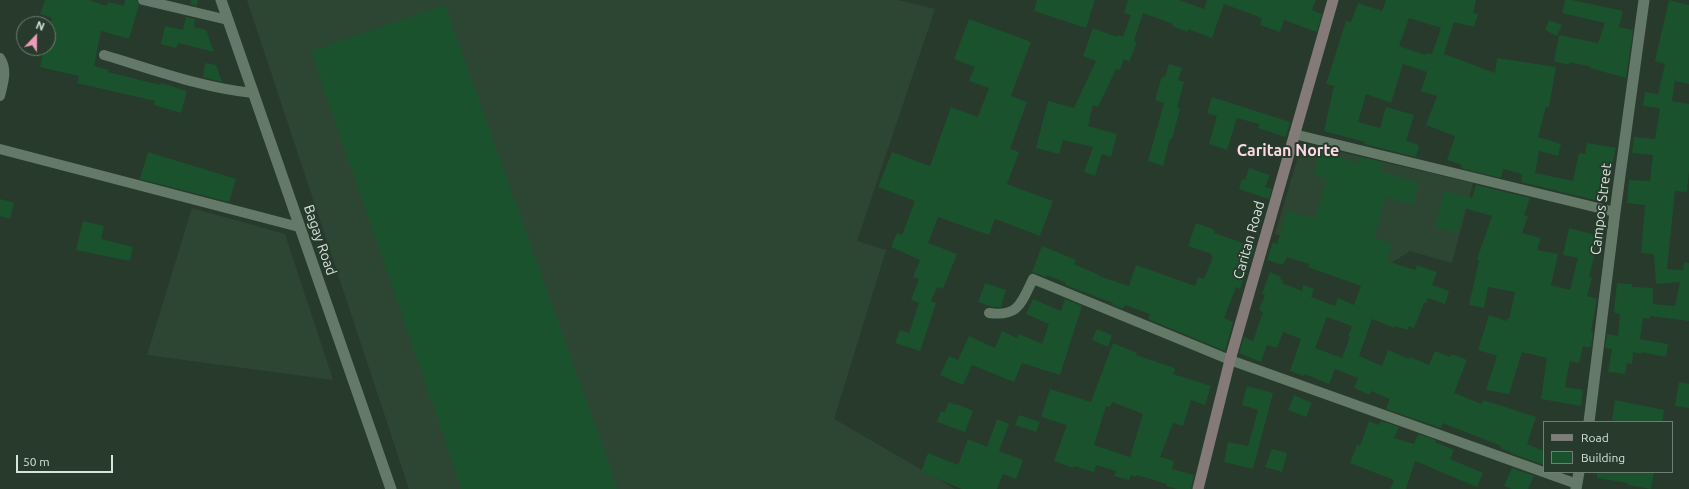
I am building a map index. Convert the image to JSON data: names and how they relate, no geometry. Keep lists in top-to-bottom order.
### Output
{
  "streets": {
    "main road": ["Caritan Road"],
    "street": ["Campos Street", "Bagay Road"]
  },
  "districts": ["Caritan Norte"],
  "legend": ["Road", "Building"],
  "scale_bar": "50 m",
  "north": "top"
}
